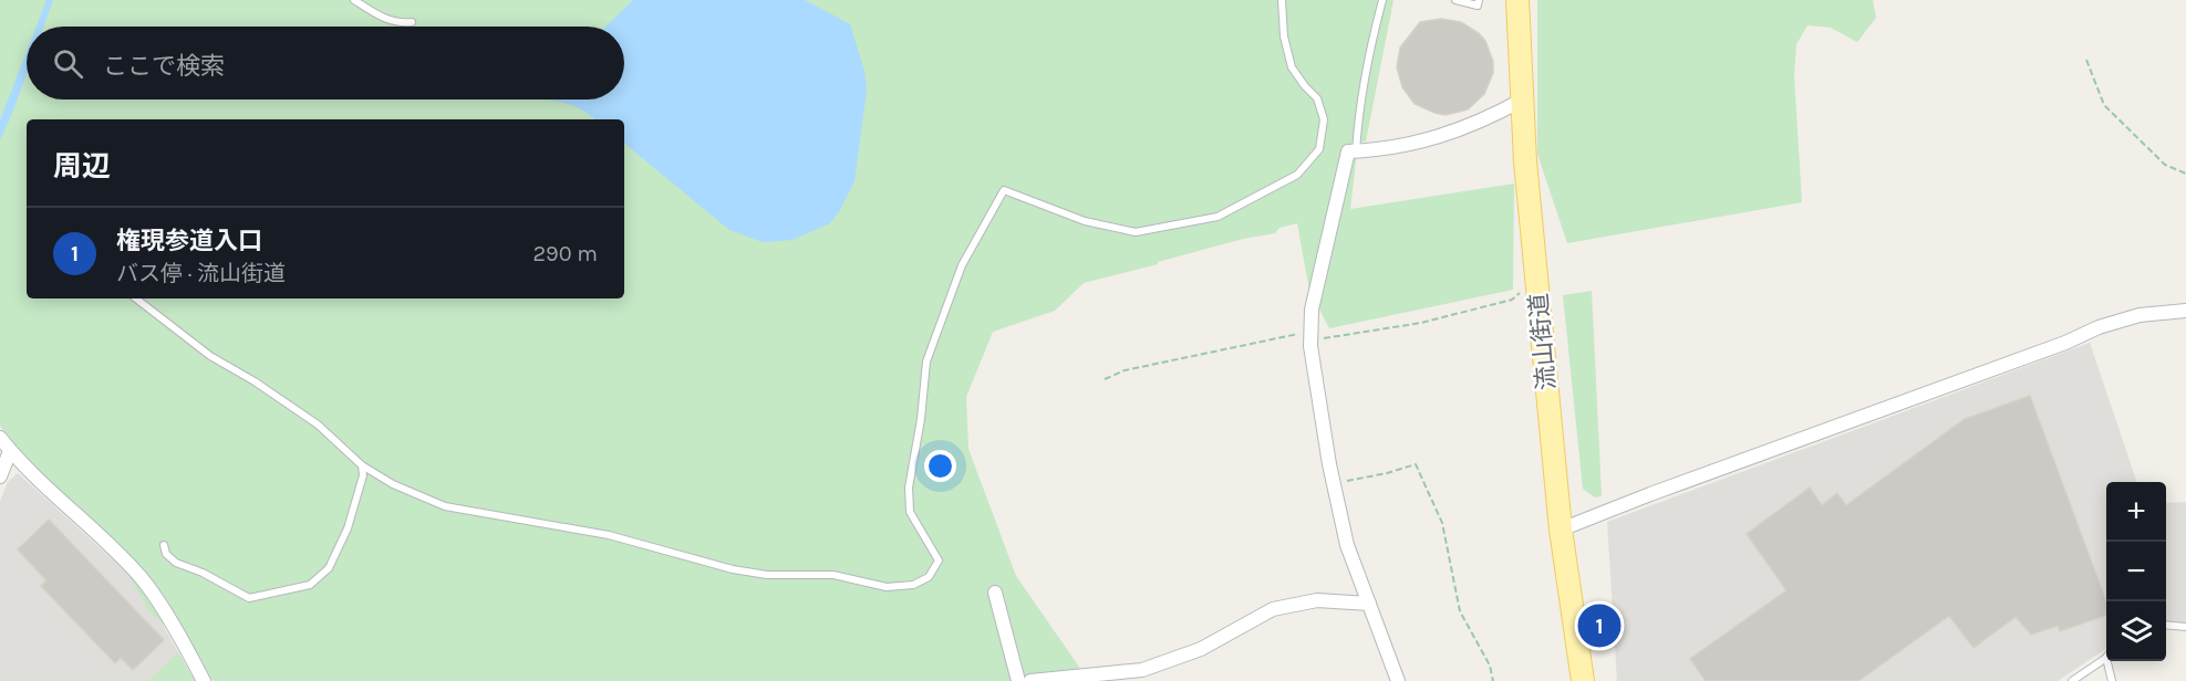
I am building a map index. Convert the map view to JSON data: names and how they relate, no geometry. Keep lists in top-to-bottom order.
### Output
{
  "streets": {
    "main road": ["流山街道"]
  },
  "page": {
    "search": "ここで検索",
    "heading": "周辺",
    "list": [
      {
        "mark": "1",
        "name": "権現参道入口",
        "note": "バス停 · 流山街道",
        "value": "290 m"
      }
    ],
    "map_buttons": ["+", "−"],
    "pins": "1"
  }
}
